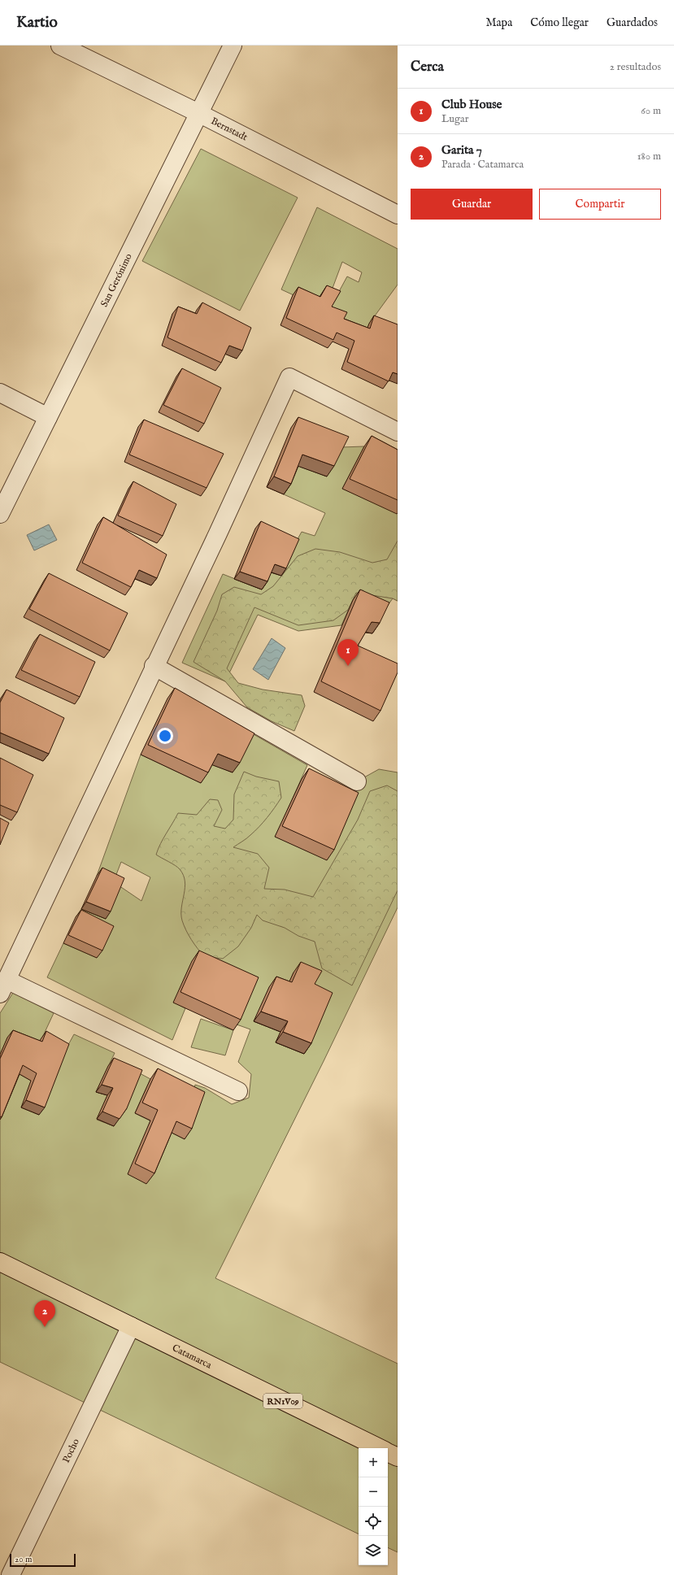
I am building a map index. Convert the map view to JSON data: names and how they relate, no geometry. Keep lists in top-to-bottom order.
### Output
{
  "streets": {
    "main road": ["Catamarca", "RN1V09"],
    "street": ["Bernstadt", "San Gerónimo", "Pocho"]
  },
  "crossings": [
    ["Bernstadt", "San Gerónimo"],
    ["Catamarca", "Pocho"]
  ],
  "scale_bar": "20 m",
  "page": {
    "header": "Kartio",
    "nav": ["Mapa", "Cómo llegar", "Guardados"],
    "heading": ["Cerca", "2 resultados"],
    "list": [
      {
        "mark": "1",
        "name": "Club House",
        "note": "Lugar",
        "value": "60 m"
      },
      {
        "mark": "2",
        "name": "Garita 7",
        "note": "Parada · Catamarca",
        "value": "180 m"
      }
    ],
    "buttons": ["Guardar", "Compartir"],
    "pins": ["1", "2"],
    "map_buttons": ["+", "−"],
    "scale": "20 m"
  }
}
